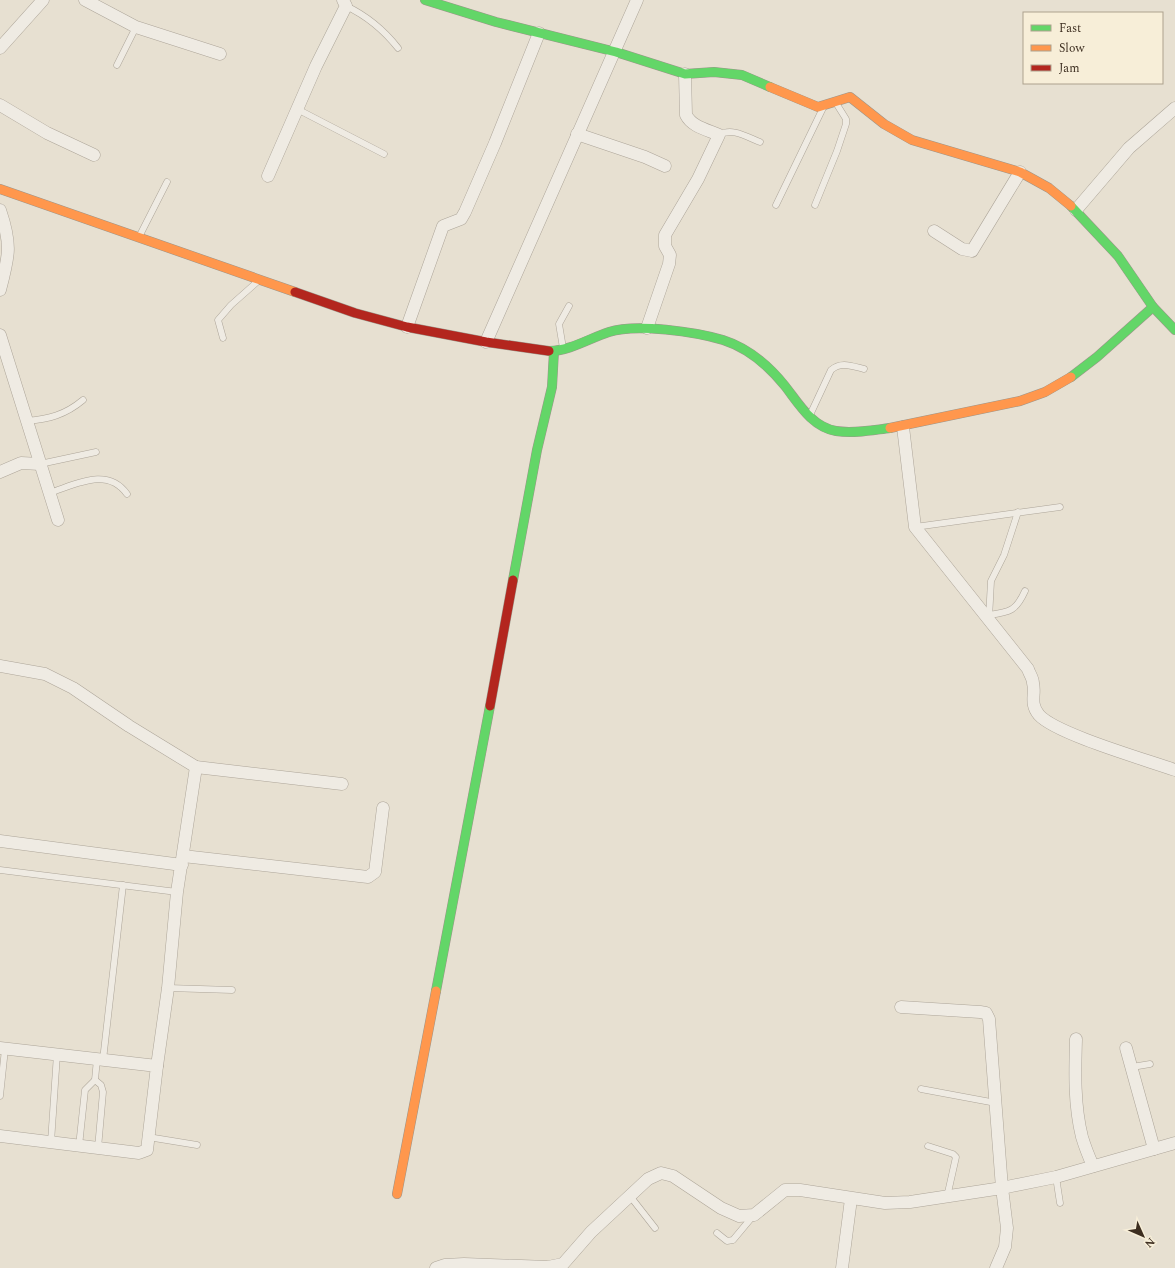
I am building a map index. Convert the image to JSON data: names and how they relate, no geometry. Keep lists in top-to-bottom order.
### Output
{
  "legend": ["Fast", "Slow", "Jam"],
  "north": "bottom right"
}
